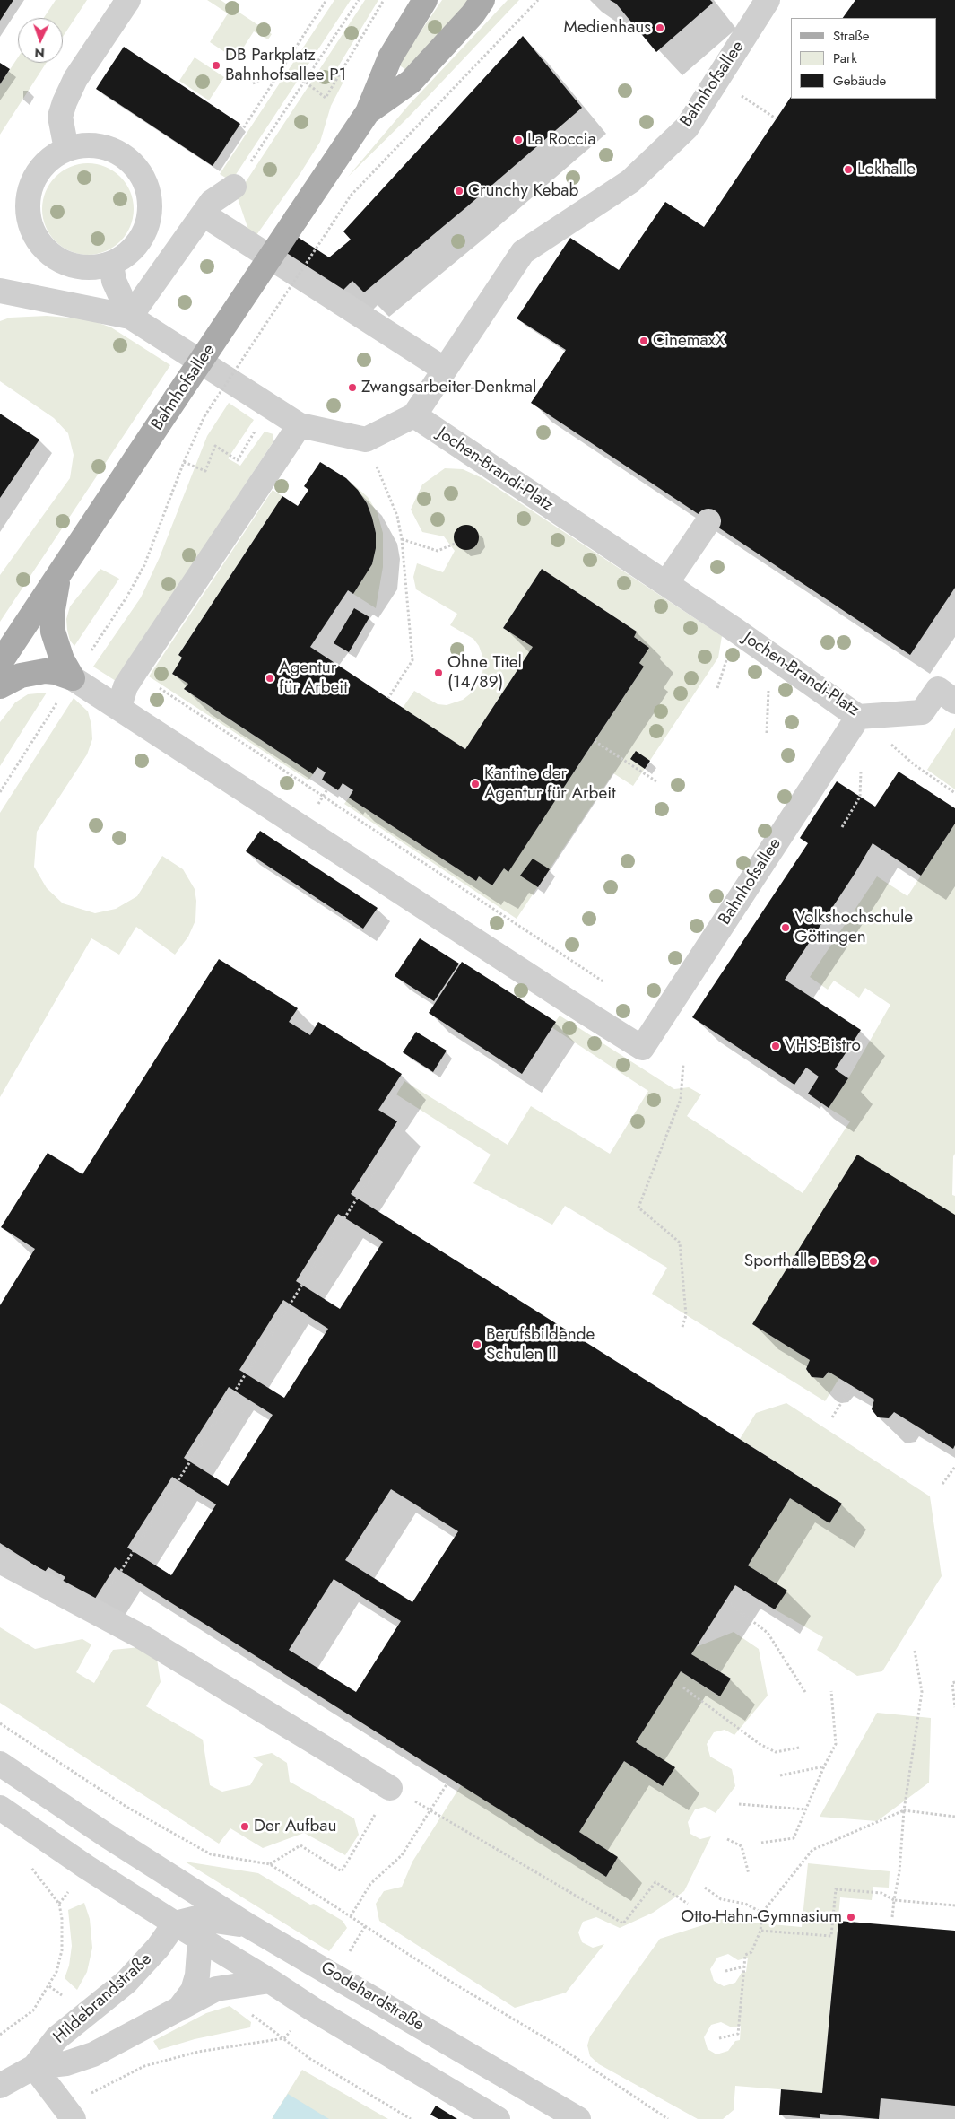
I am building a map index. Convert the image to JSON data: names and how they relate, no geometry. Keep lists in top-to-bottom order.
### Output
{
  "streets": {
    "main road": ["Bahnhofsallee"],
    "street": ["Jochen-Brandi-Platz", "Godehardstraße", "Hildebrandstraße"]
  },
  "crossings": [
    ["Bahnhofsallee", "Jochen-Brandi-Platz"],
    ["Godehardstraße", "Hildebrandstraße"]
  ],
  "places": [
    "Medienhaus",
    "DB Parkplatz Bahnhofsallee P1",
    "La Roccia",
    "Lokhalle",
    "Crunchy Kebab",
    "CinemaxX",
    "Zwangsarbeiter-Denkmal",
    "Ohne Titel (14/89)",
    "Agentur für Arbeit",
    "Kantine der Agentur für Arbeit",
    "Volkshochschule Göttingen",
    "VHS-Bistro",
    "Sporthalle BBS 2",
    "Berufsbildende Schulen II",
    "Der Aufbau",
    "Otto-Hahn-Gymnasium"
  ],
  "legend": ["Straße", "Park", "Gebäude"],
  "north": "bottom"
}
